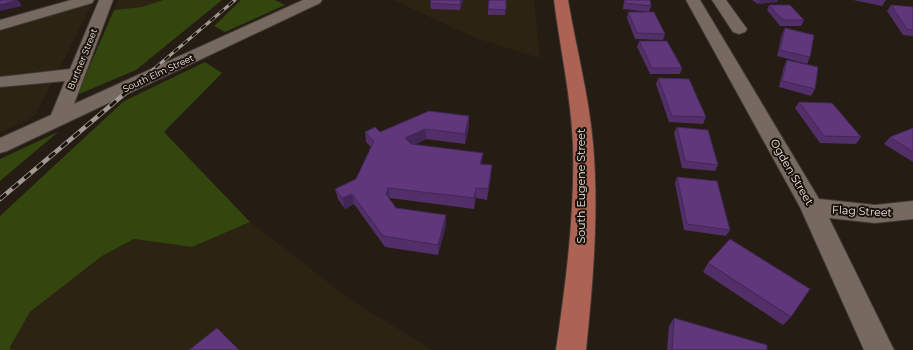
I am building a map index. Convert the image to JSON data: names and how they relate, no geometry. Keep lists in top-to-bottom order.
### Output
{
  "streets": {
    "main road": ["South Eugene Street"],
    "street": [
      "Burtner Street",
      "South Elm Street",
      "Ogden Street",
      "Flag Street"
    ]
  },
  "crossings": [
    ["Burtner Street", "South Elm Street"],
    ["Ogden Street", "Flag Street"]
  ]
}
